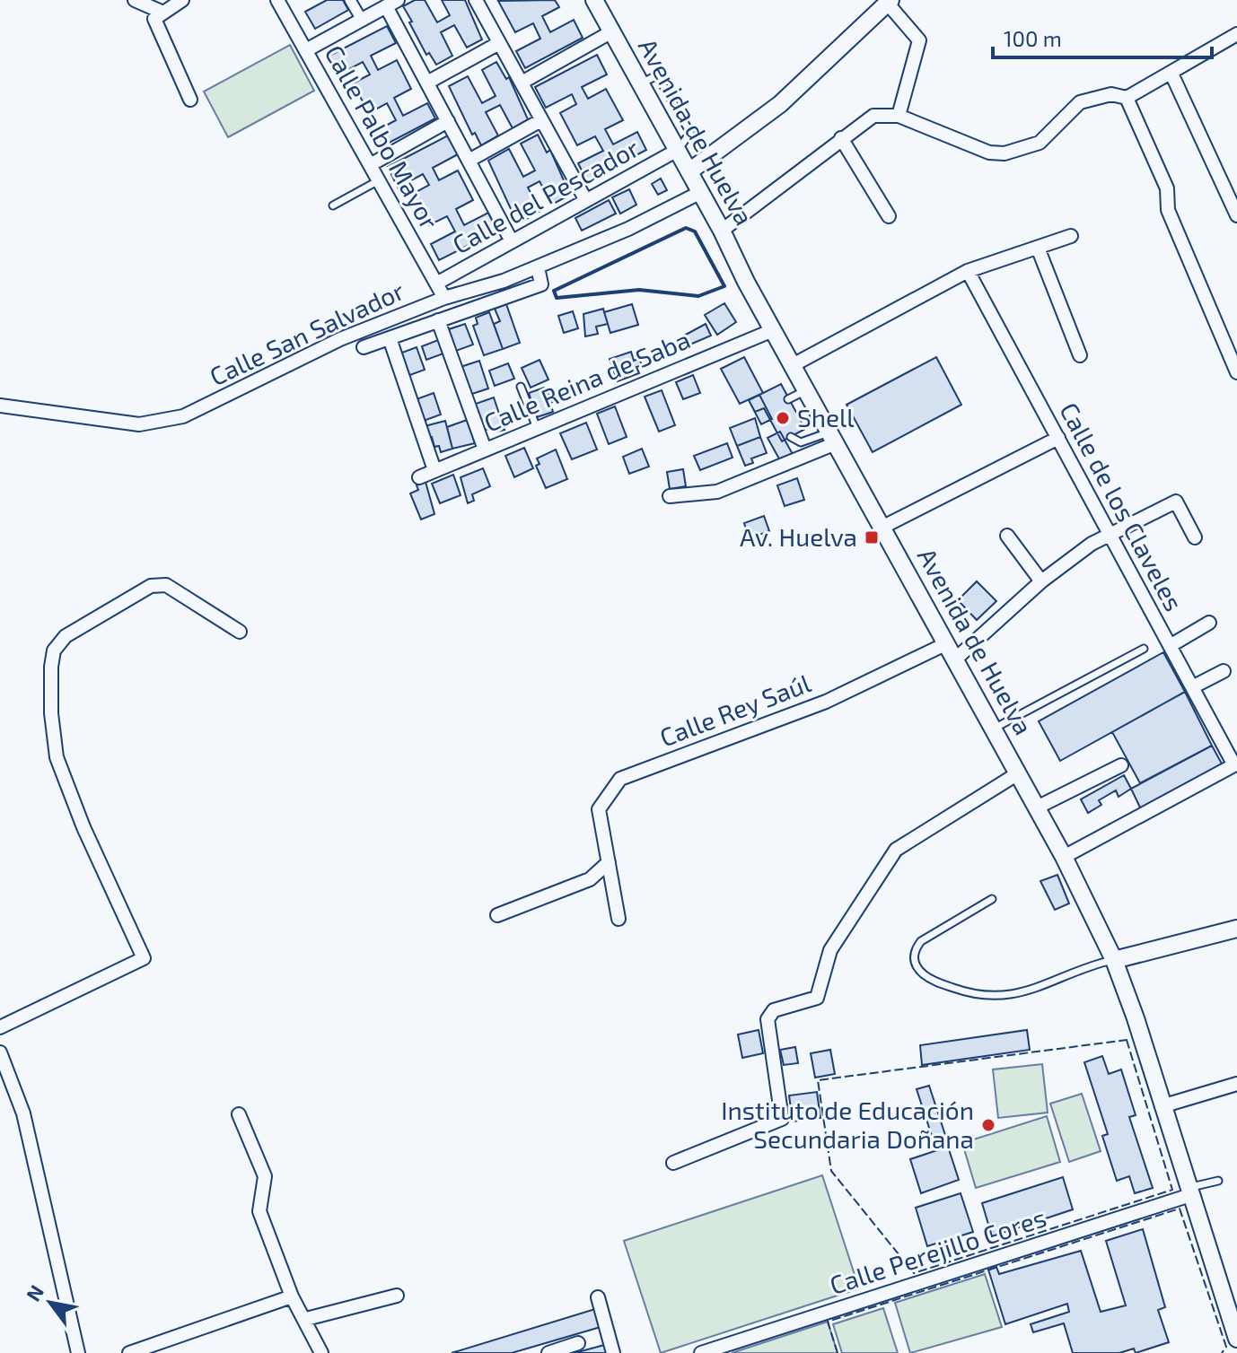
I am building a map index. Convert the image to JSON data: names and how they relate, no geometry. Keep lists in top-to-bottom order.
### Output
{
  "streets": {
    "street": [
      "Avenida de Huelva",
      "Calle Palbo Mayor",
      "Calle del Pescador",
      "Calle San Salvador",
      "Calle Reina de Saba",
      "Calle de los Claveles",
      "Calle Rey Saúl",
      "Calle Perejillo Cores"
    ]
  },
  "crossings": [
    ["Avenida de Huelva", "Calle del Pescador"],
    ["Avenida de Huelva", "Calle San Salvador"],
    ["Avenida de Huelva", "Calle Reina de Saba"],
    ["Avenida de Huelva", "Calle Rey Saúl"],
    ["Avenida de Huelva", "Calle Perejillo Cores"],
    ["Calle Palbo Mayor", "Calle del Pescador"],
    ["Calle Palbo Mayor", "Calle San Salvador"]
  ],
  "places": {
    "other": ["Shell", "Instituto de Educación Secundaria Doñana"],
    "transit": ["Av. Huelva"]
  },
  "scale_bar": "100 m",
  "north": "top left"
}
